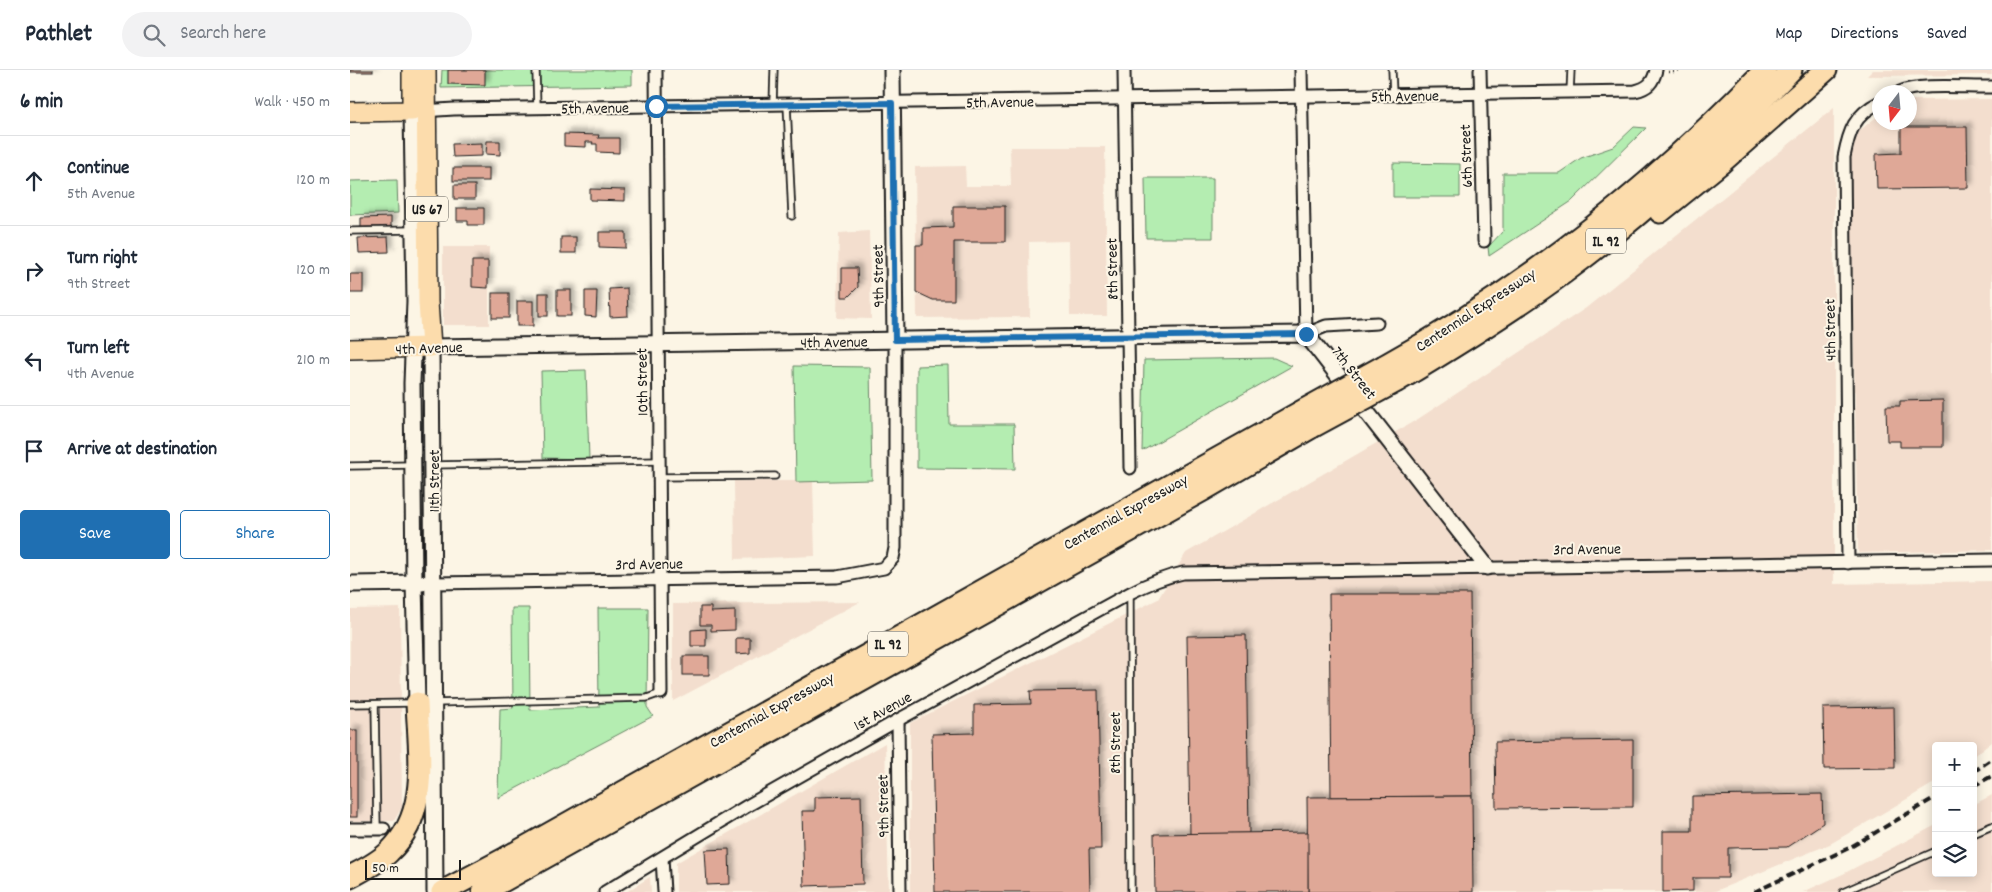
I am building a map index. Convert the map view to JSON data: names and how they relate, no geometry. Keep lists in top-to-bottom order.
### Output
{
  "streets": {
    "highway": ["IL 92", "Centennial Expressway"],
    "main road": [
      "5th Avenue",
      "US 67",
      "4th Avenue",
      "11th Street"
    ],
    "street": [
      "6th Street",
      "8th Street",
      "9th Street",
      "4th Street",
      "7th Street",
      "10th Street",
      "3rd Avenue",
      "1st Avenue"
    ]
  },
  "crossings": [
    ["5th Avenue", "6th Street"],
    ["5th Avenue", "8th Street"],
    ["5th Avenue", "9th Street"],
    ["5th Avenue", "10th Street"],
    ["5th Avenue", "11th Street"],
    ["8th Street", "4th Avenue"],
    ["8th Street", "1st Avenue"],
    ["9th Street", "4th Avenue"],
    ["9th Street", "3rd Avenue"],
    ["9th Street", "1st Avenue"],
    ["4th Street", "3rd Avenue"],
    ["4th Avenue", "7th Street"],
    ["4th Avenue", "10th Street"],
    ["4th Avenue", "11th Street"],
    ["7th Street", "3rd Avenue"],
    ["10th Street", "3rd Avenue"],
    ["11th Street", "3rd Avenue"],
    ["3rd Avenue", "1st Avenue"]
  ],
  "scale_bar": "50 m",
  "north": "bottom",
  "page": {
    "header": "Pathlet",
    "search": "Search here",
    "nav": ["Map", "Directions", "Saved"],
    "heading": ["6 min", "Walk · 450 m"],
    "list": [
      ["Continue", "5th Avenue", "120 m"],
      ["Turn right", "9th Street", "120 m"],
      ["Turn left", "4th Avenue", "210 m"],
      "Arrive at destination"
    ],
    "buttons": ["Save", "Share"],
    "map_buttons": ["+", "−"],
    "scale": "50 m"
  }
}
